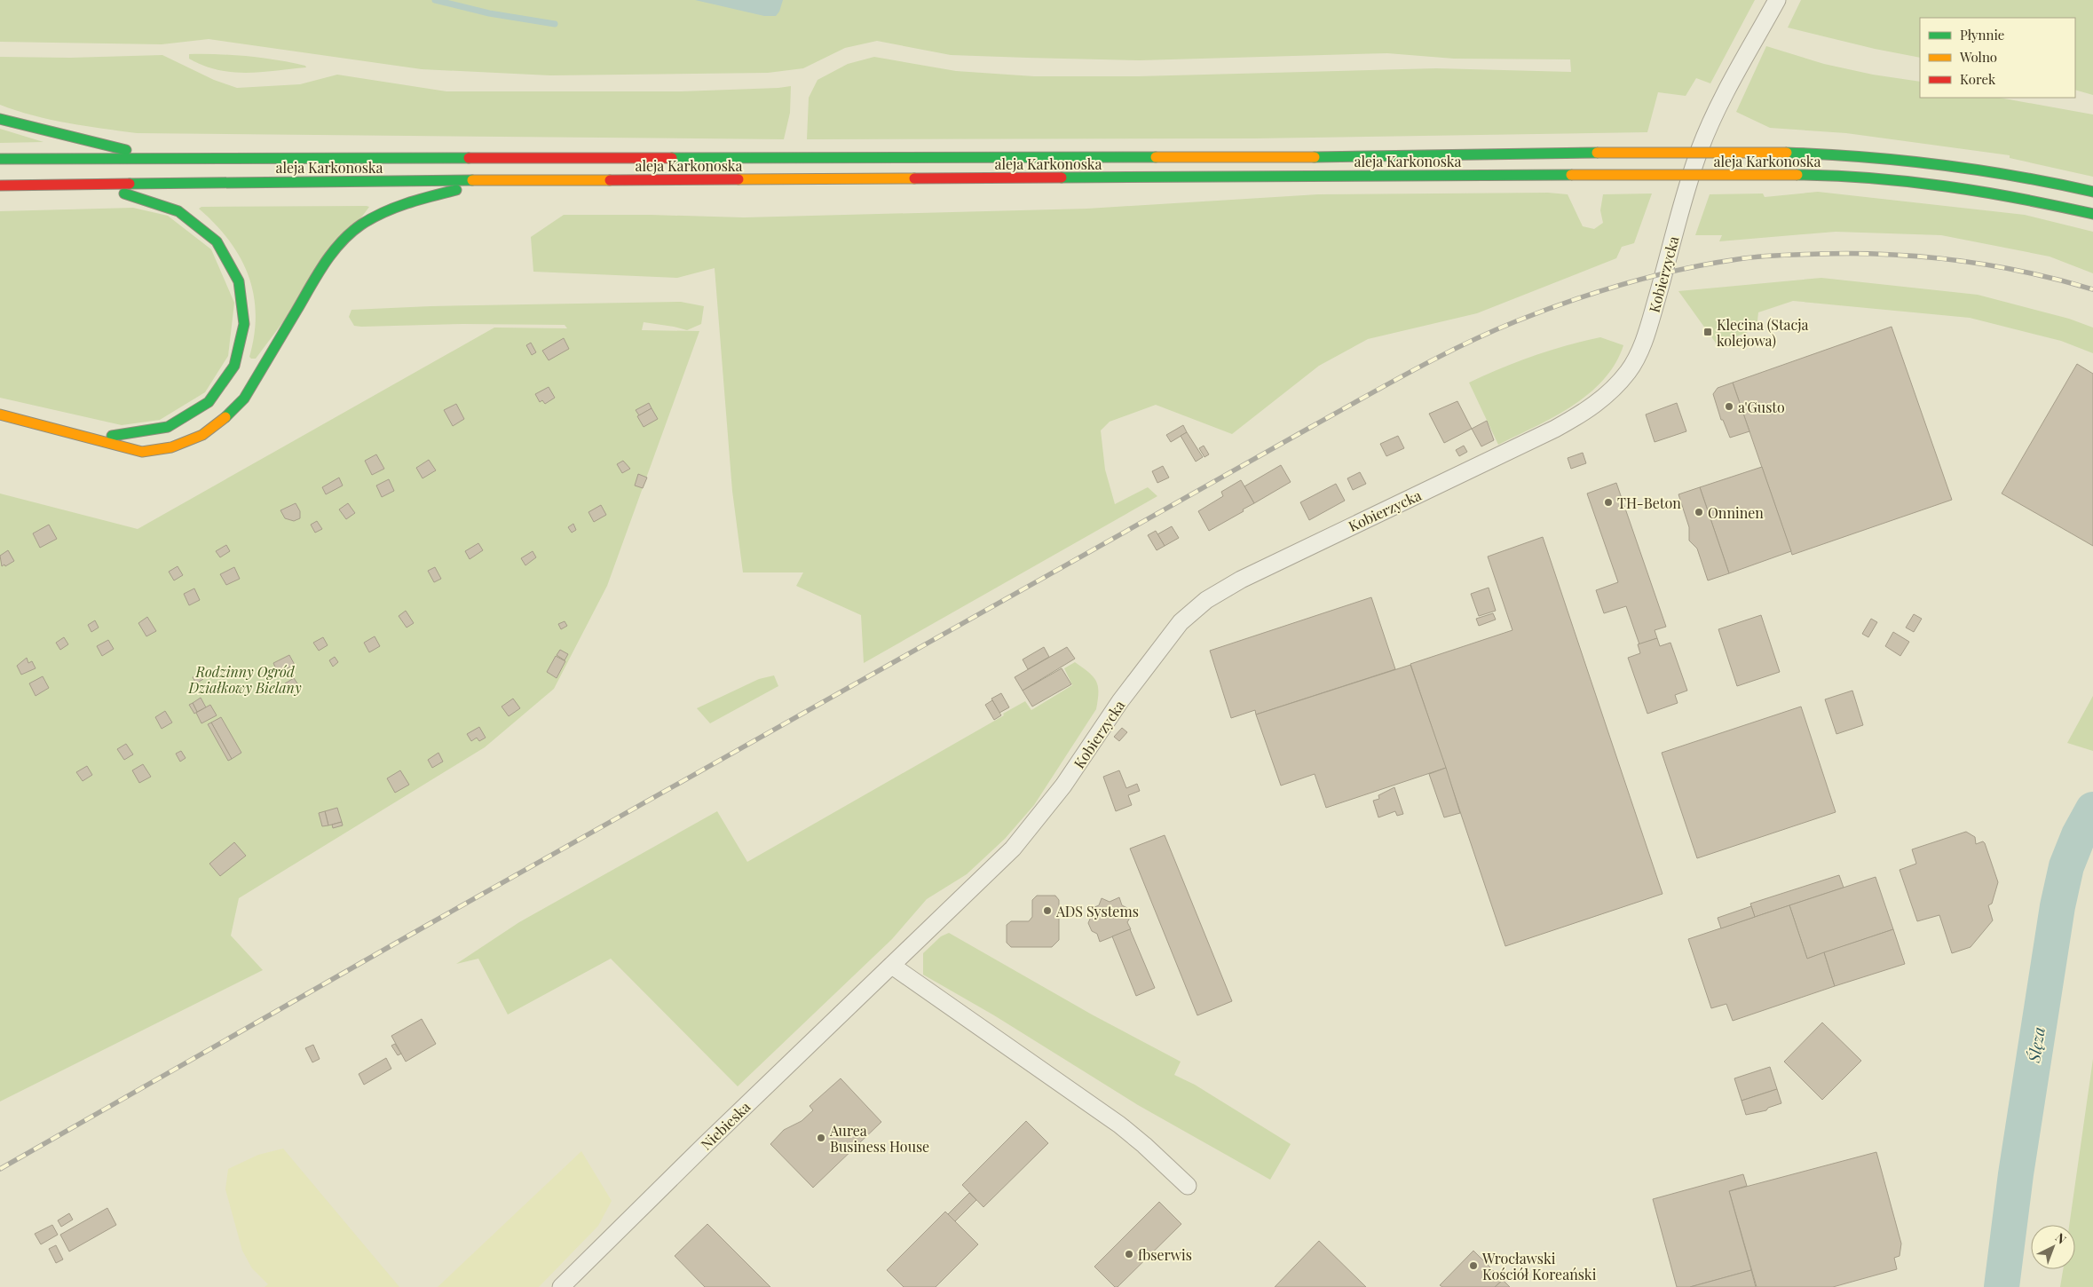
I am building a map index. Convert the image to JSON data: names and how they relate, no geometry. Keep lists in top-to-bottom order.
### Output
{
  "streets": {
    "main road": ["aleja Karkonoska"],
    "street": ["Kobierzycka", "Niebieska"]
  },
  "crossings": [
    ["Kobierzycka", "Niebieska"]
  ],
  "water": ["Ślęza"],
  "parks": ["Rodzinny Ogród Działkowy Bielany"],
  "places": {
    "transit": ["Klecina (Stacja kolejowa)"],
    "other": [
      "a'Gusto",
      "TH-Beton",
      "Onninen",
      "ADS Systems",
      "Aurea Business House",
      "fbserwis",
      "Wrocławski Kościół Koreański"
    ]
  },
  "legend": ["Płynnie", "Wolno", "Korek"],
  "north": "top right"
}
